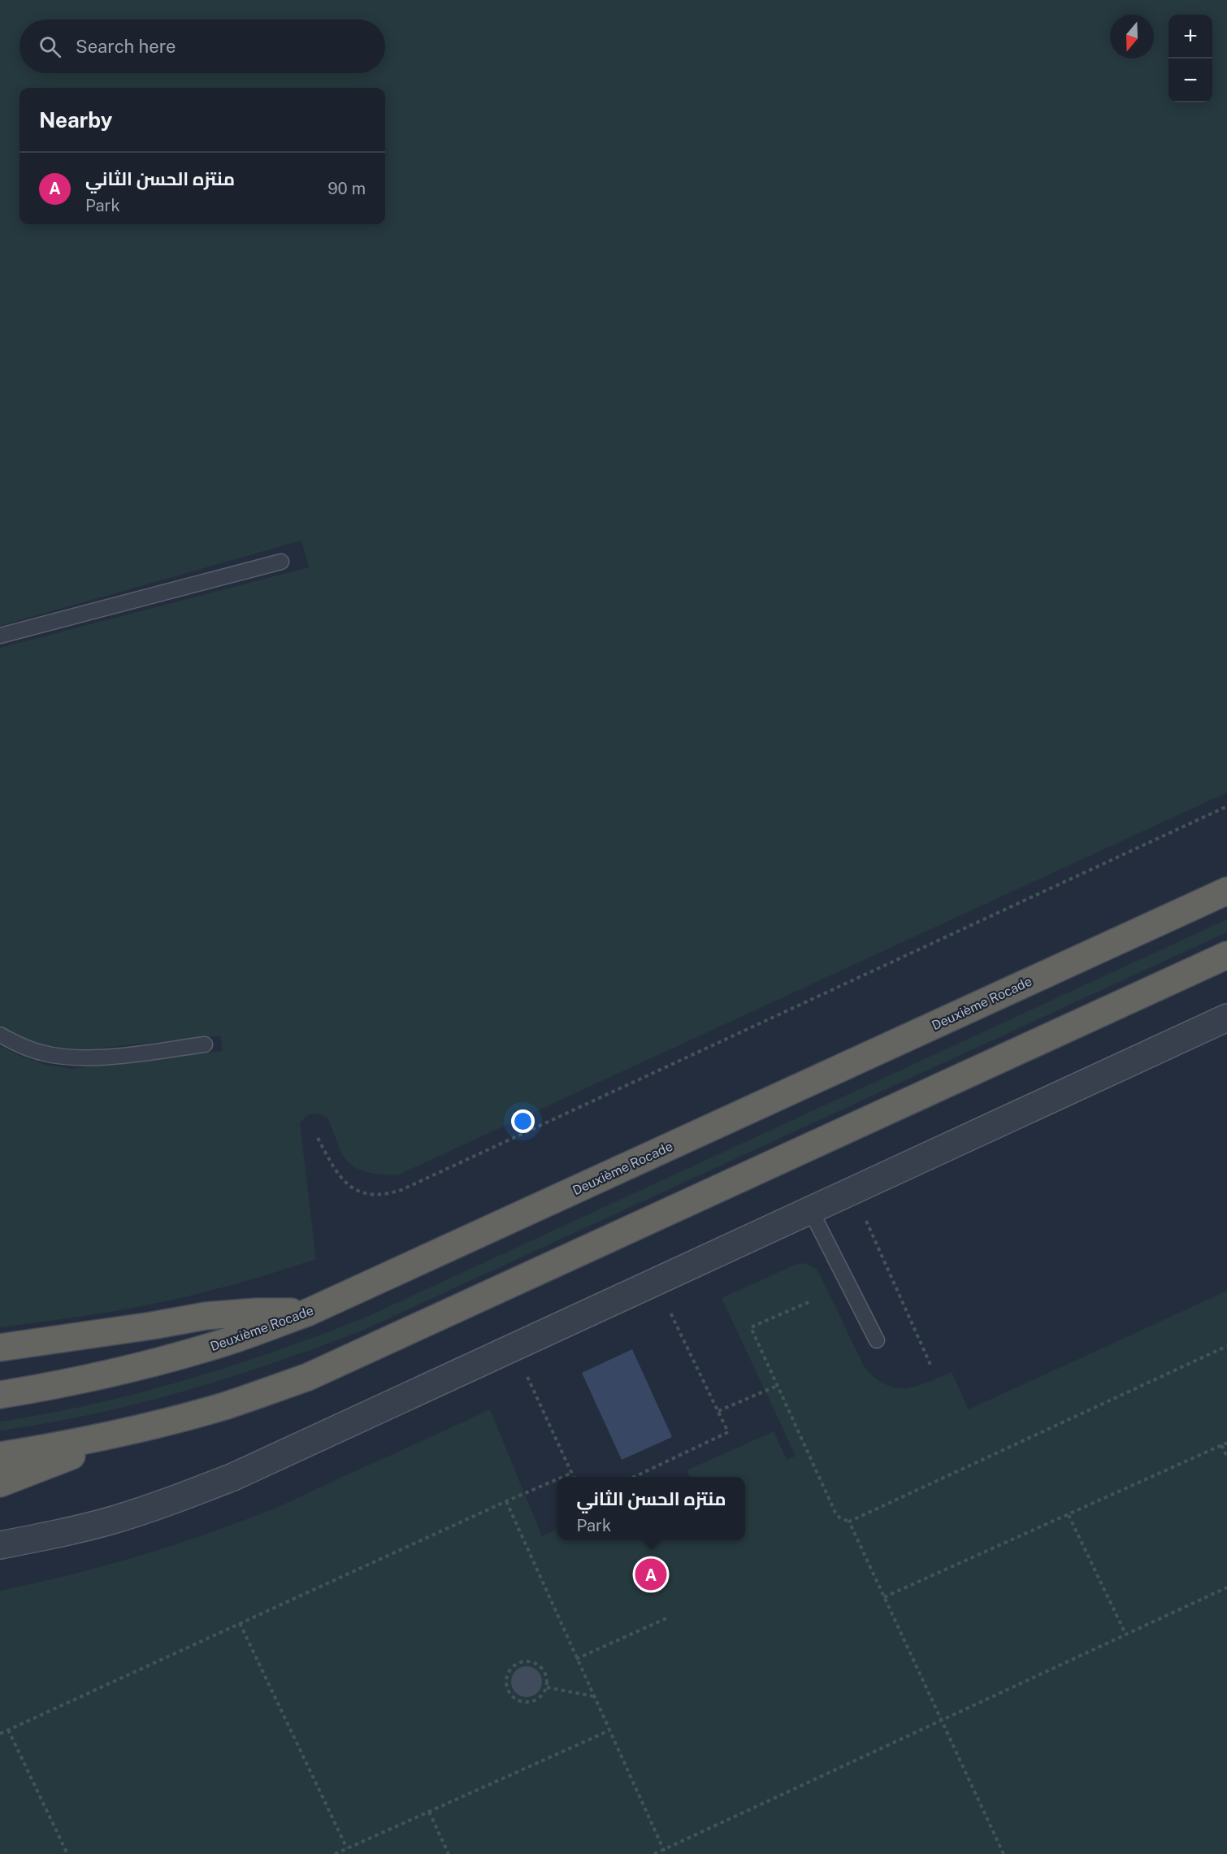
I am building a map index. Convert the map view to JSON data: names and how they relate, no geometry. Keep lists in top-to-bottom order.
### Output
{
  "streets": {
    "highway": ["Deuxième Rocade"]
  },
  "north": "bottom",
  "page": {
    "map_buttons": ["+", "−"],
    "search": "Search here",
    "heading": "Nearby",
    "list": [
      {
        "mark": "A",
        "name": "منتزه الحسن الثاني",
        "note": "Park",
        "value": "90 m"
      }
    ],
    "popup": ["منتزه الحسن الثاني", "Park"],
    "pins": "A"
  }
}
